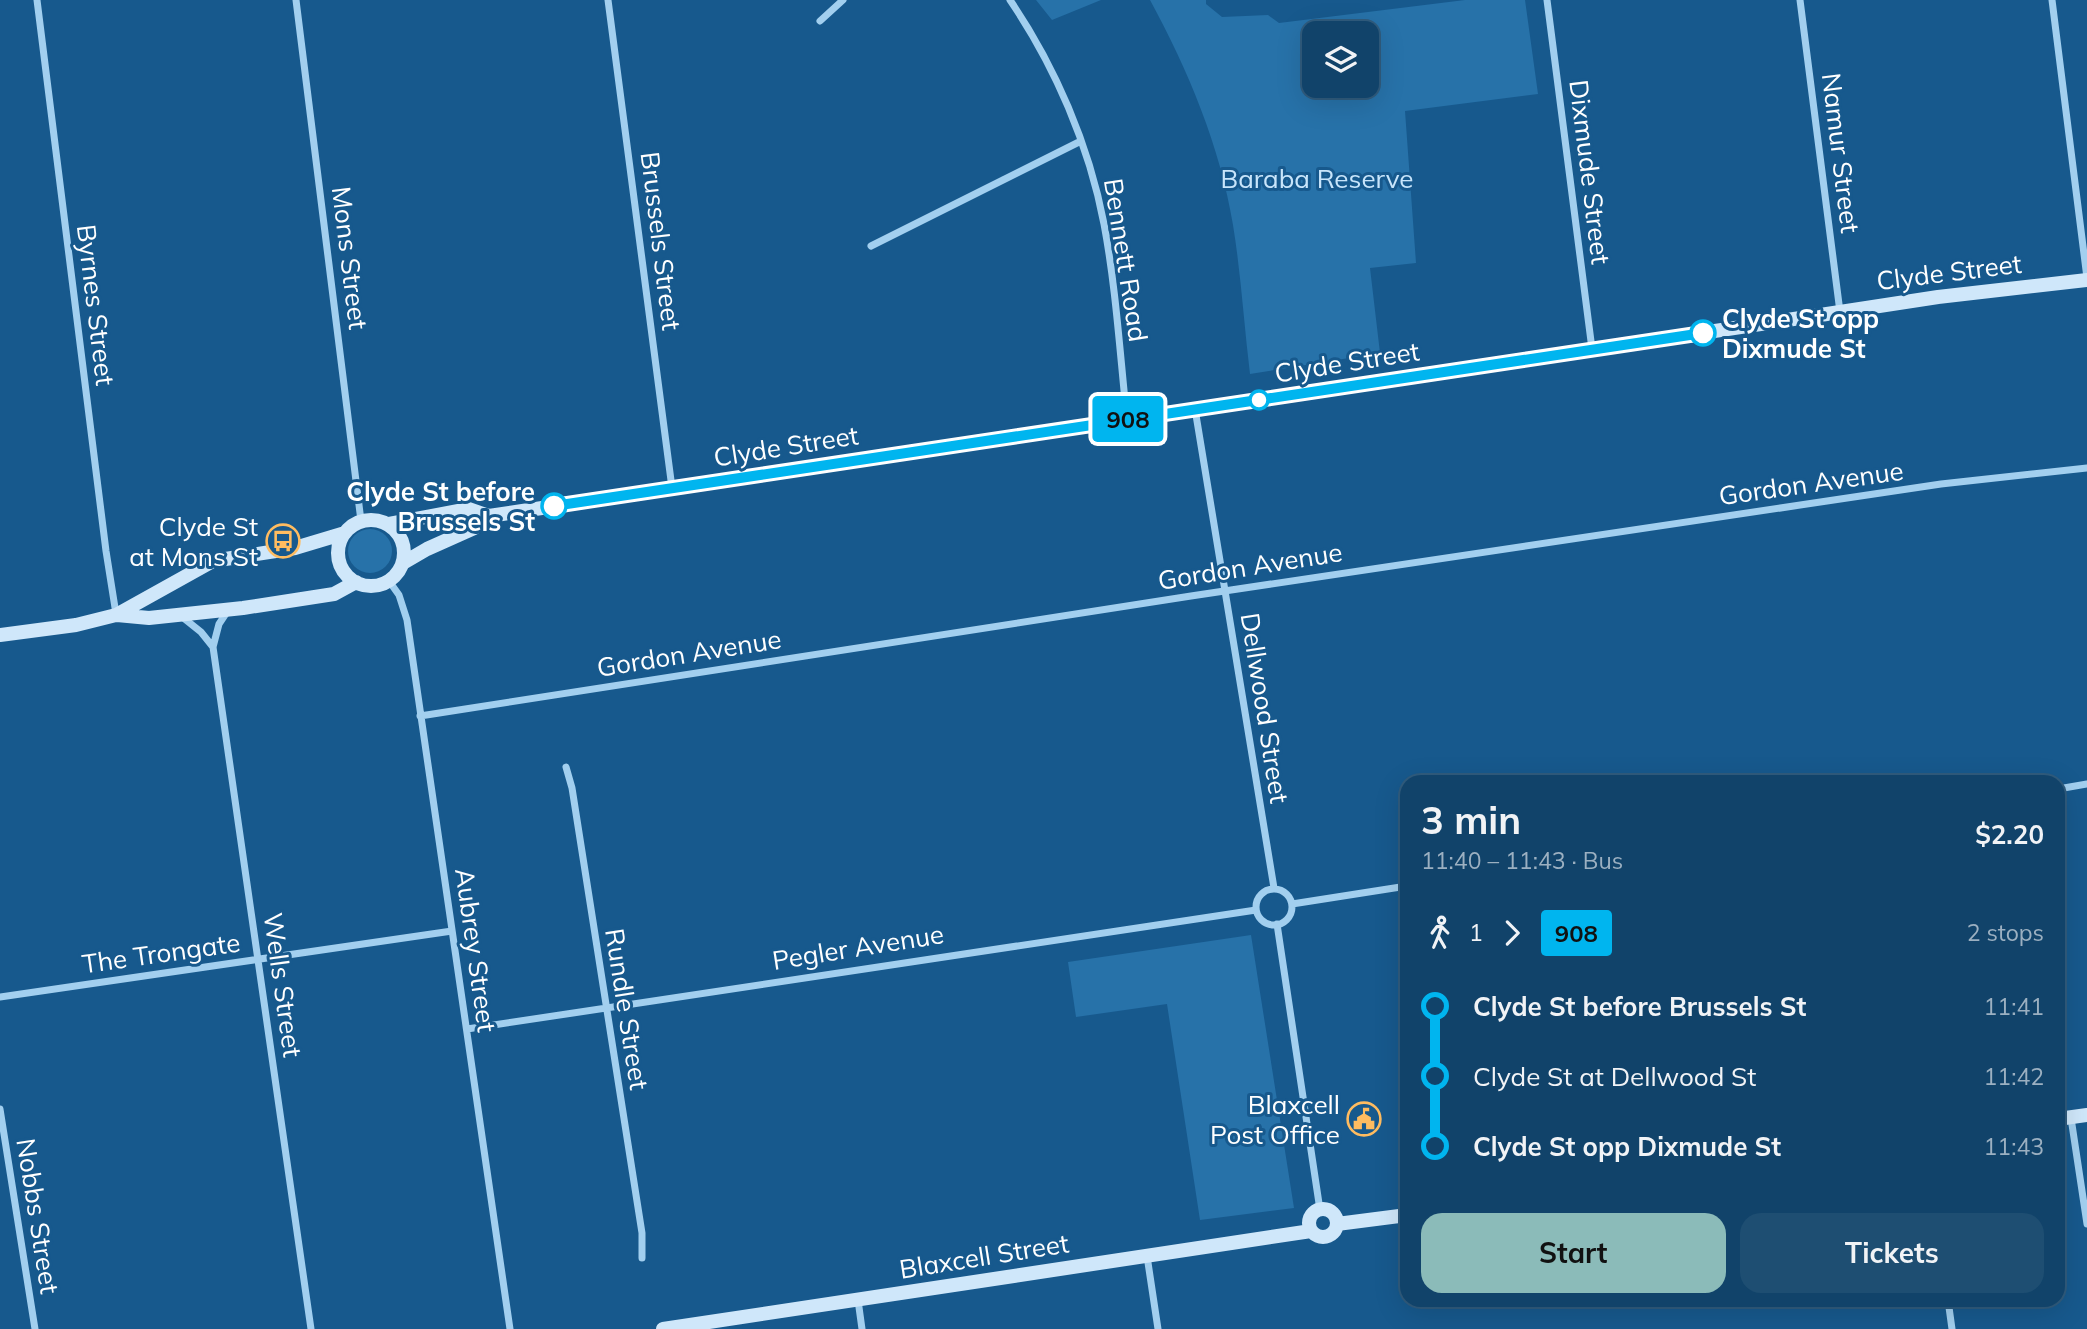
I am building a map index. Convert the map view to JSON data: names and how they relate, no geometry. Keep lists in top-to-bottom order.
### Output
{
  "streets": {
    "main road": ["Clyde Street", "Blaxcell Street"],
    "street": [
      "Namur Street",
      "Dixmude Street",
      "Brussels Street",
      "Mons Street",
      "Bennett Road",
      "Byrnes Street",
      "Gordon Avenue",
      "Dellwood Street",
      "Pegler Avenue",
      "Aubrey Street",
      "The Trongate",
      "Wells Street",
      "Rundle Street",
      "Nobbs Street"
    ]
  },
  "crossings": [
    ["Namur Street", "Clyde Street"],
    ["Dixmude Street", "Clyde Street"],
    ["Brussels Street", "Clyde Street"],
    ["Mons Street", "Clyde Street"],
    ["Mons Street", "Aubrey Street"],
    ["Bennett Road", "Clyde Street"],
    ["Clyde Street", "Dellwood Street"],
    ["Clyde Street", "Aubrey Street"],
    ["Gordon Avenue", "Dellwood Street"],
    ["Gordon Avenue", "Aubrey Street"],
    ["Dellwood Street", "Pegler Avenue"],
    ["Pegler Avenue", "Aubrey Street"],
    ["Pegler Avenue", "Rundle Street"],
    ["Aubrey Street", "The Trongate"],
    ["The Trongate", "Wells Street"]
  ],
  "parks": ["Baraba Reserve"],
  "places": {
    "other": ["Clyde St opp Dixmude St", "Clyde St before Brussels St"],
    "bus stop": ["Clyde St at Mons St"],
    "public building": ["Blaxcell Post Office"]
  },
  "lines": ["bus line 908"],
  "page": {
    "on_map": "908",
    "heading": ["3 min", "11:40 – 11:43 · Bus", "$2.20"],
    "legs": ["1", "908", "2 stops"],
    "list": [
      {
        "name": "Clyde St before Brussels St",
        "value": "11:41"
      },
      {
        "name": "Clyde St at Dellwood St",
        "value": "11:42"
      },
      {
        "name": "Clyde St opp Dixmude St",
        "value": "11:43"
      }
    ],
    "buttons": ["Start", "Tickets"]
  }
}
